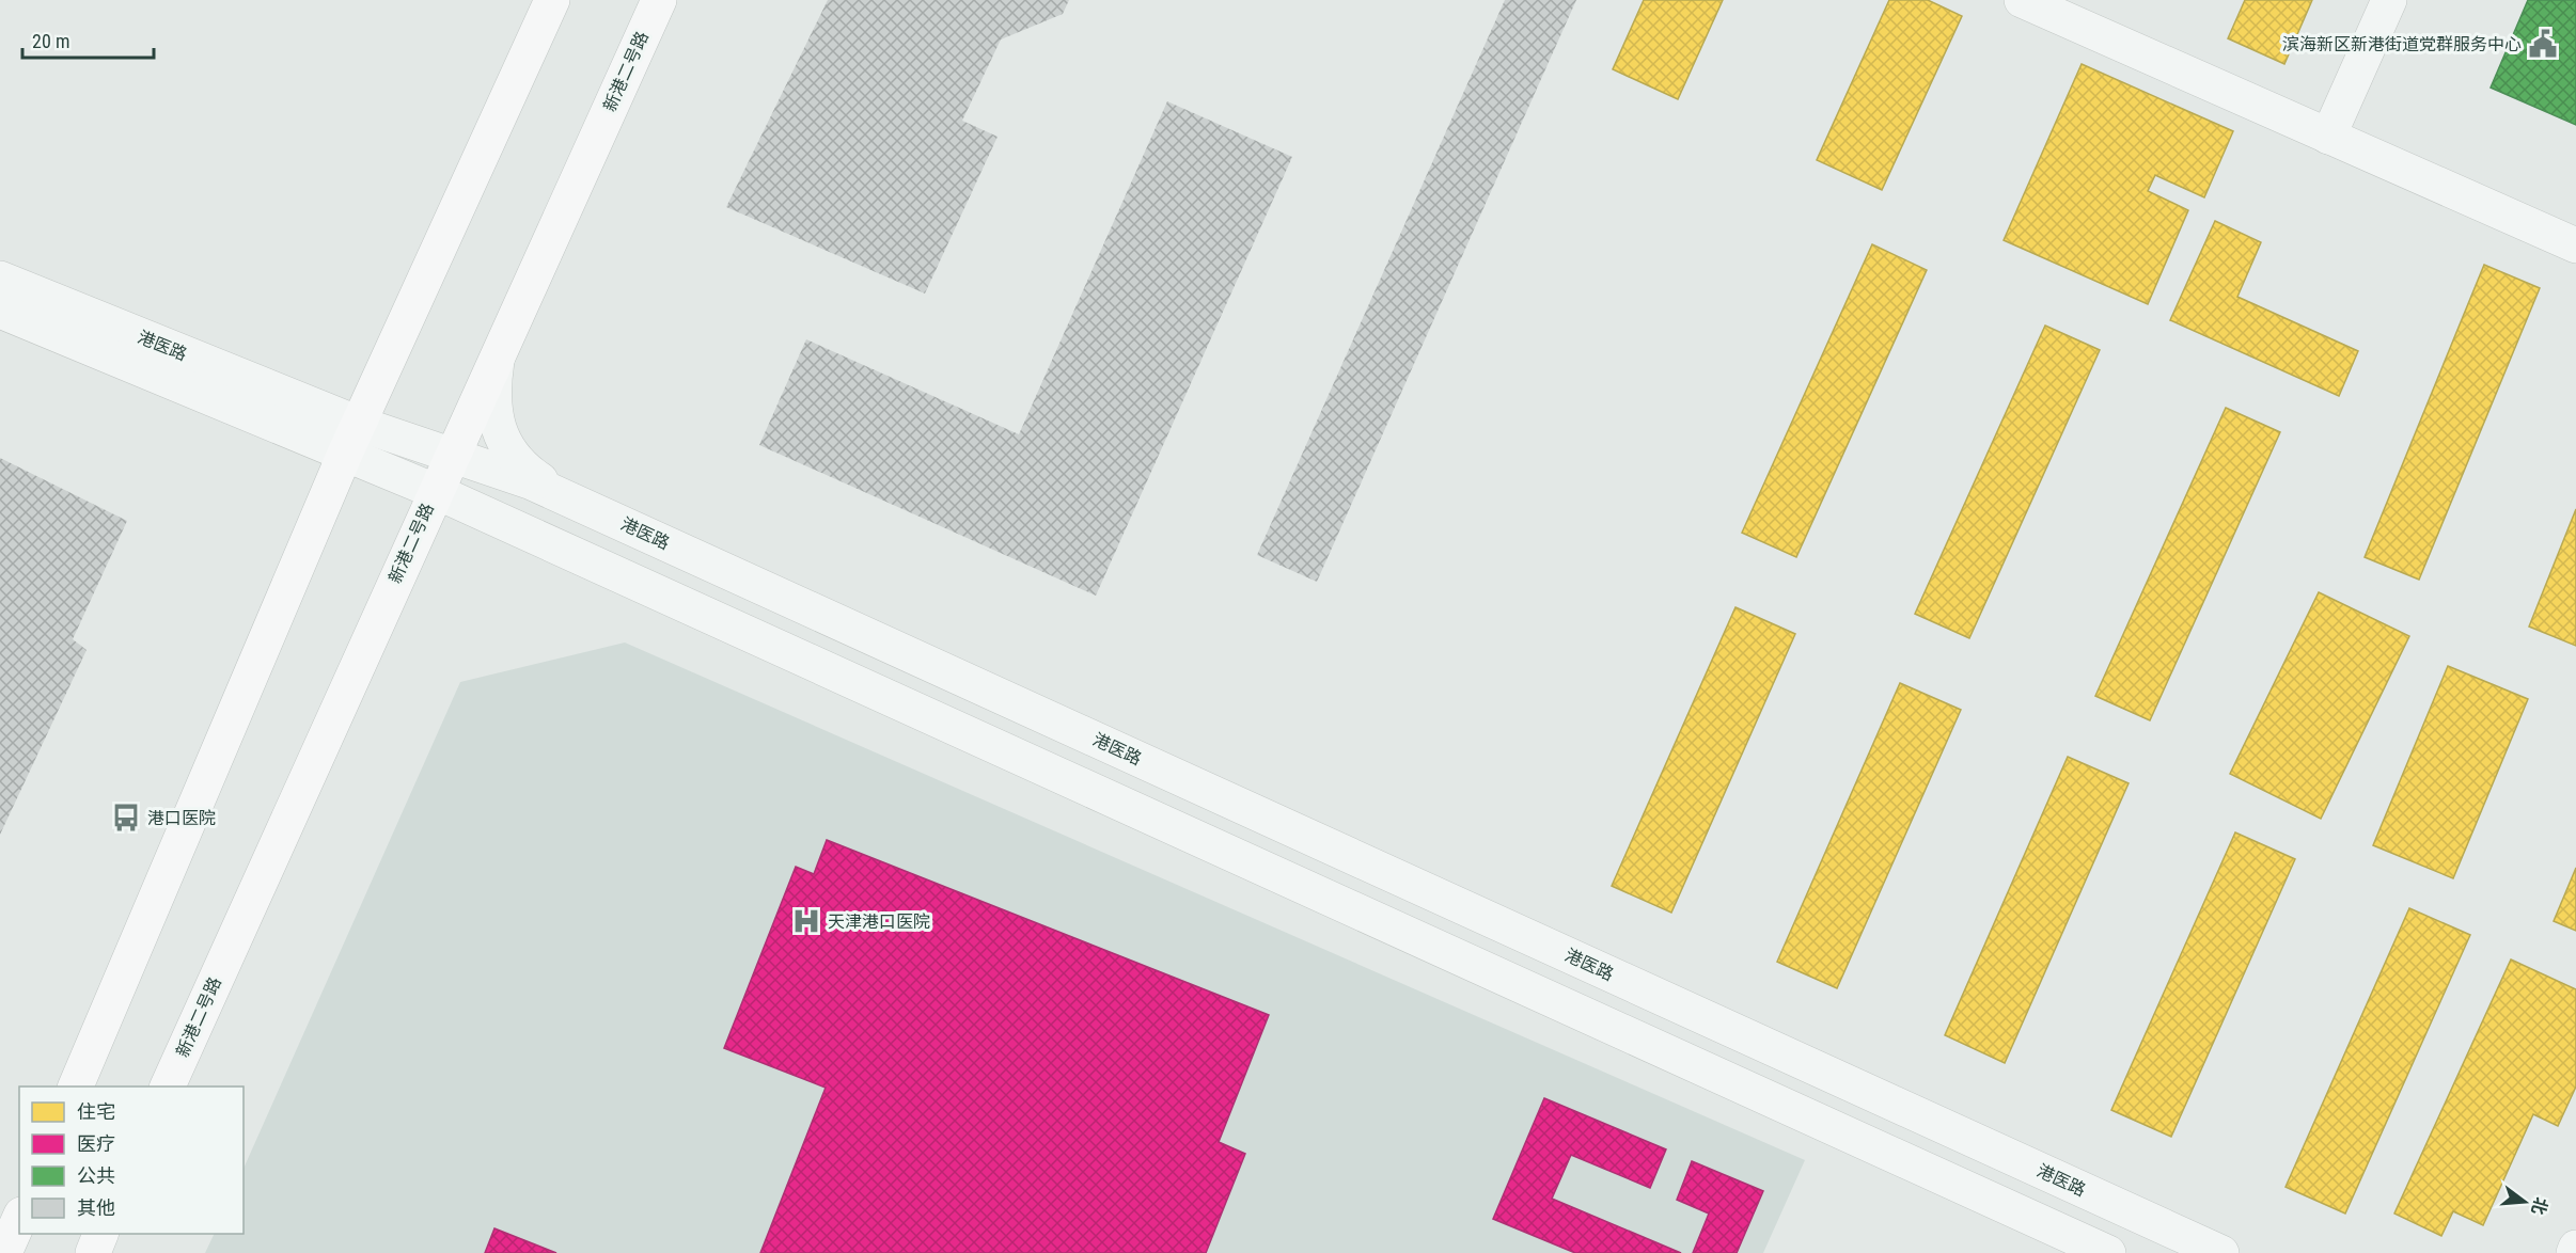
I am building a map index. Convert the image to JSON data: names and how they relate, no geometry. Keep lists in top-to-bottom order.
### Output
{
  "streets": {
    "main road": ["新港二号路"],
    "street": ["港医路"]
  },
  "crossings": [
    ["新港二号路", "港医路"]
  ],
  "places": {
    "public building": ["滨海新区新港街道党群服务中心"],
    "bus stop": ["港口医院"],
    "hospital": ["天津港口医院"]
  },
  "legend": [
    "住宅",
    "医疗",
    "公共",
    "其他"
  ],
  "scale_bar": "20 m",
  "north": "right"
}
